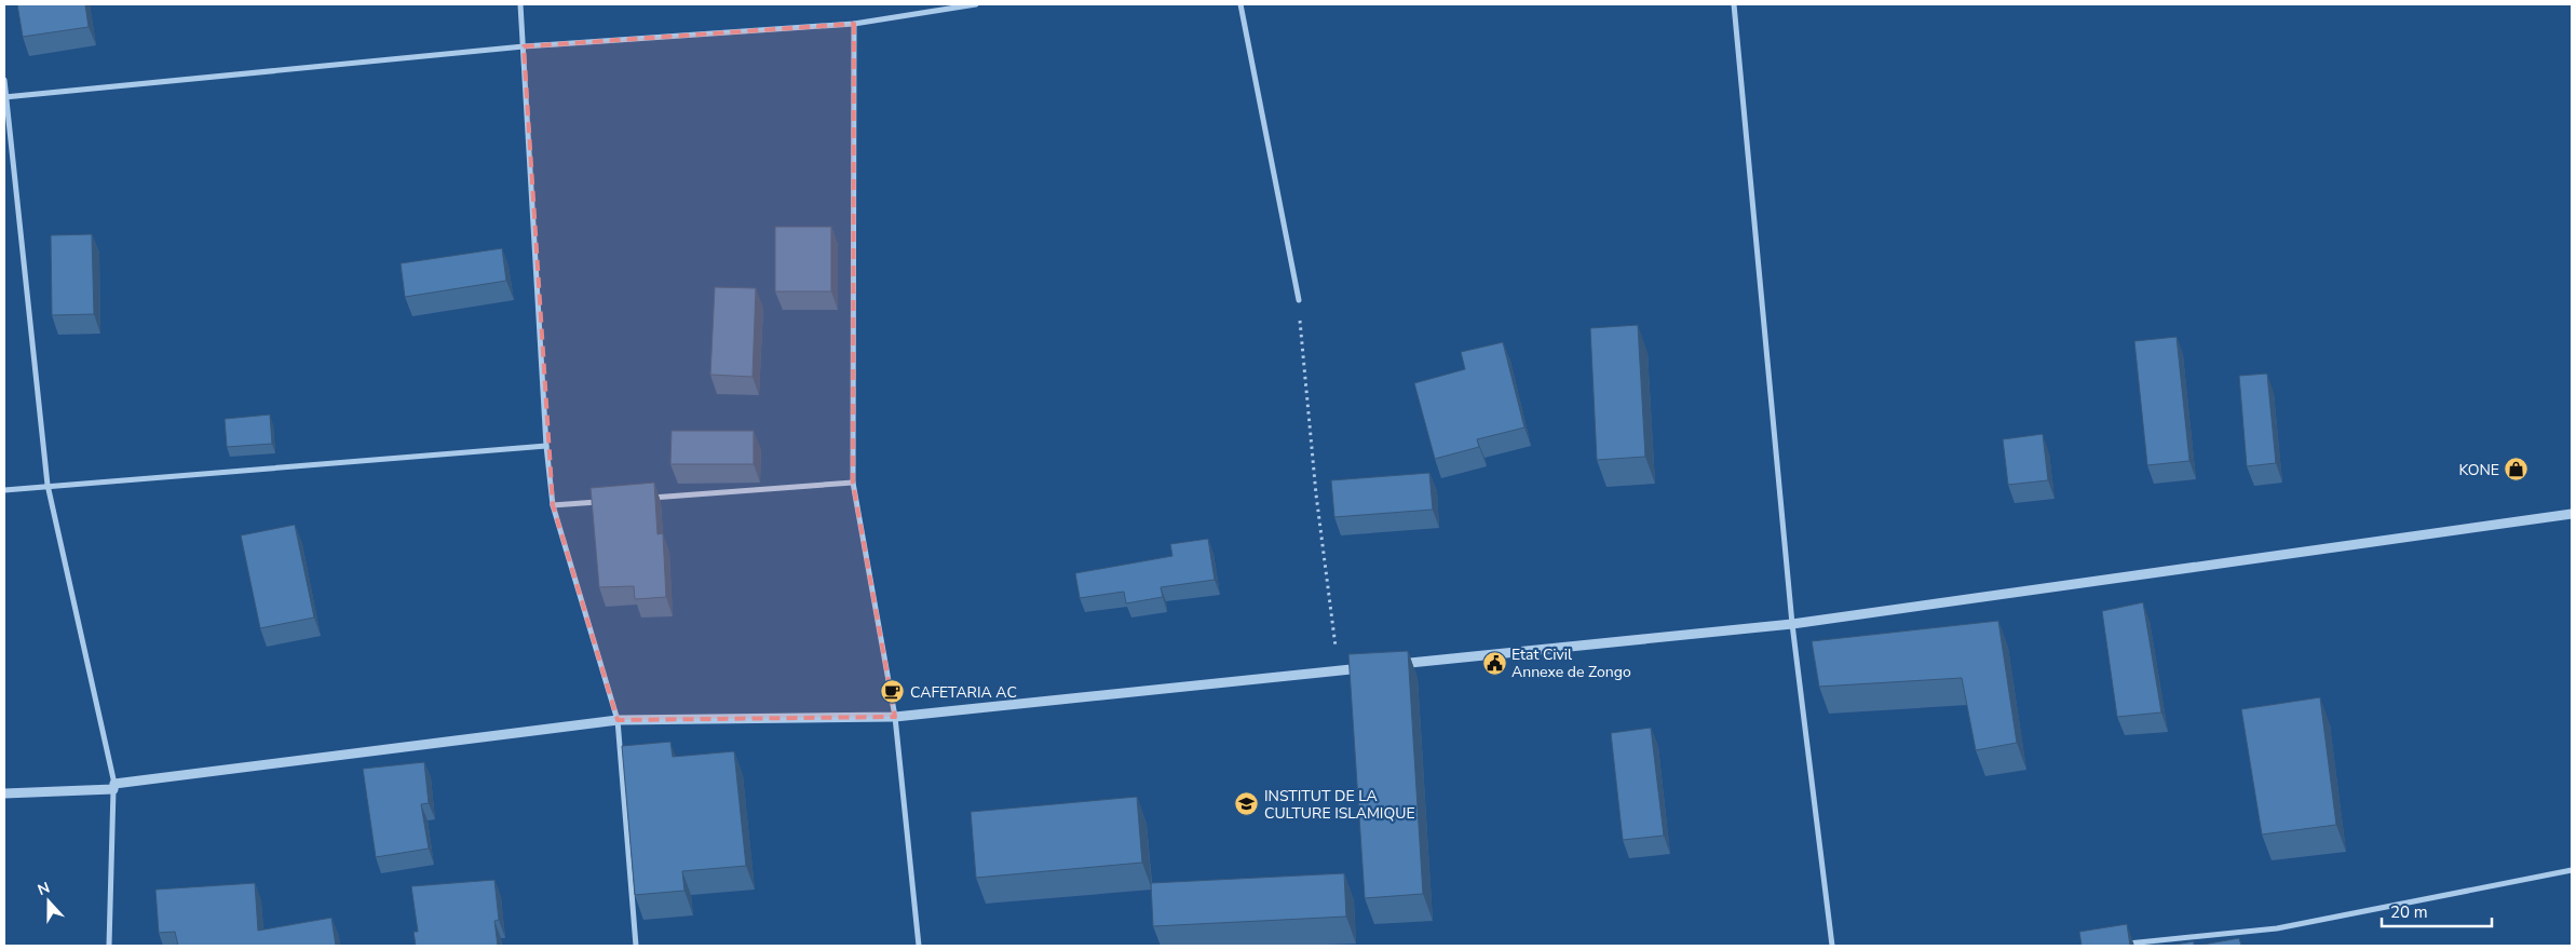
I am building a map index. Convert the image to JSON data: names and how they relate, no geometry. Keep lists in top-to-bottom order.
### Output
{
  "places": {
    "shop": ["KONE"],
    "public building": ["Etat Civil Annexe de Zongo"],
    "cafe": ["CAFETARIA AC"],
    "school or university": ["INSTITUT DE LA CULTURE ISLAMIQUE"]
  },
  "scale_bar": "20 m",
  "north": "top"
}
